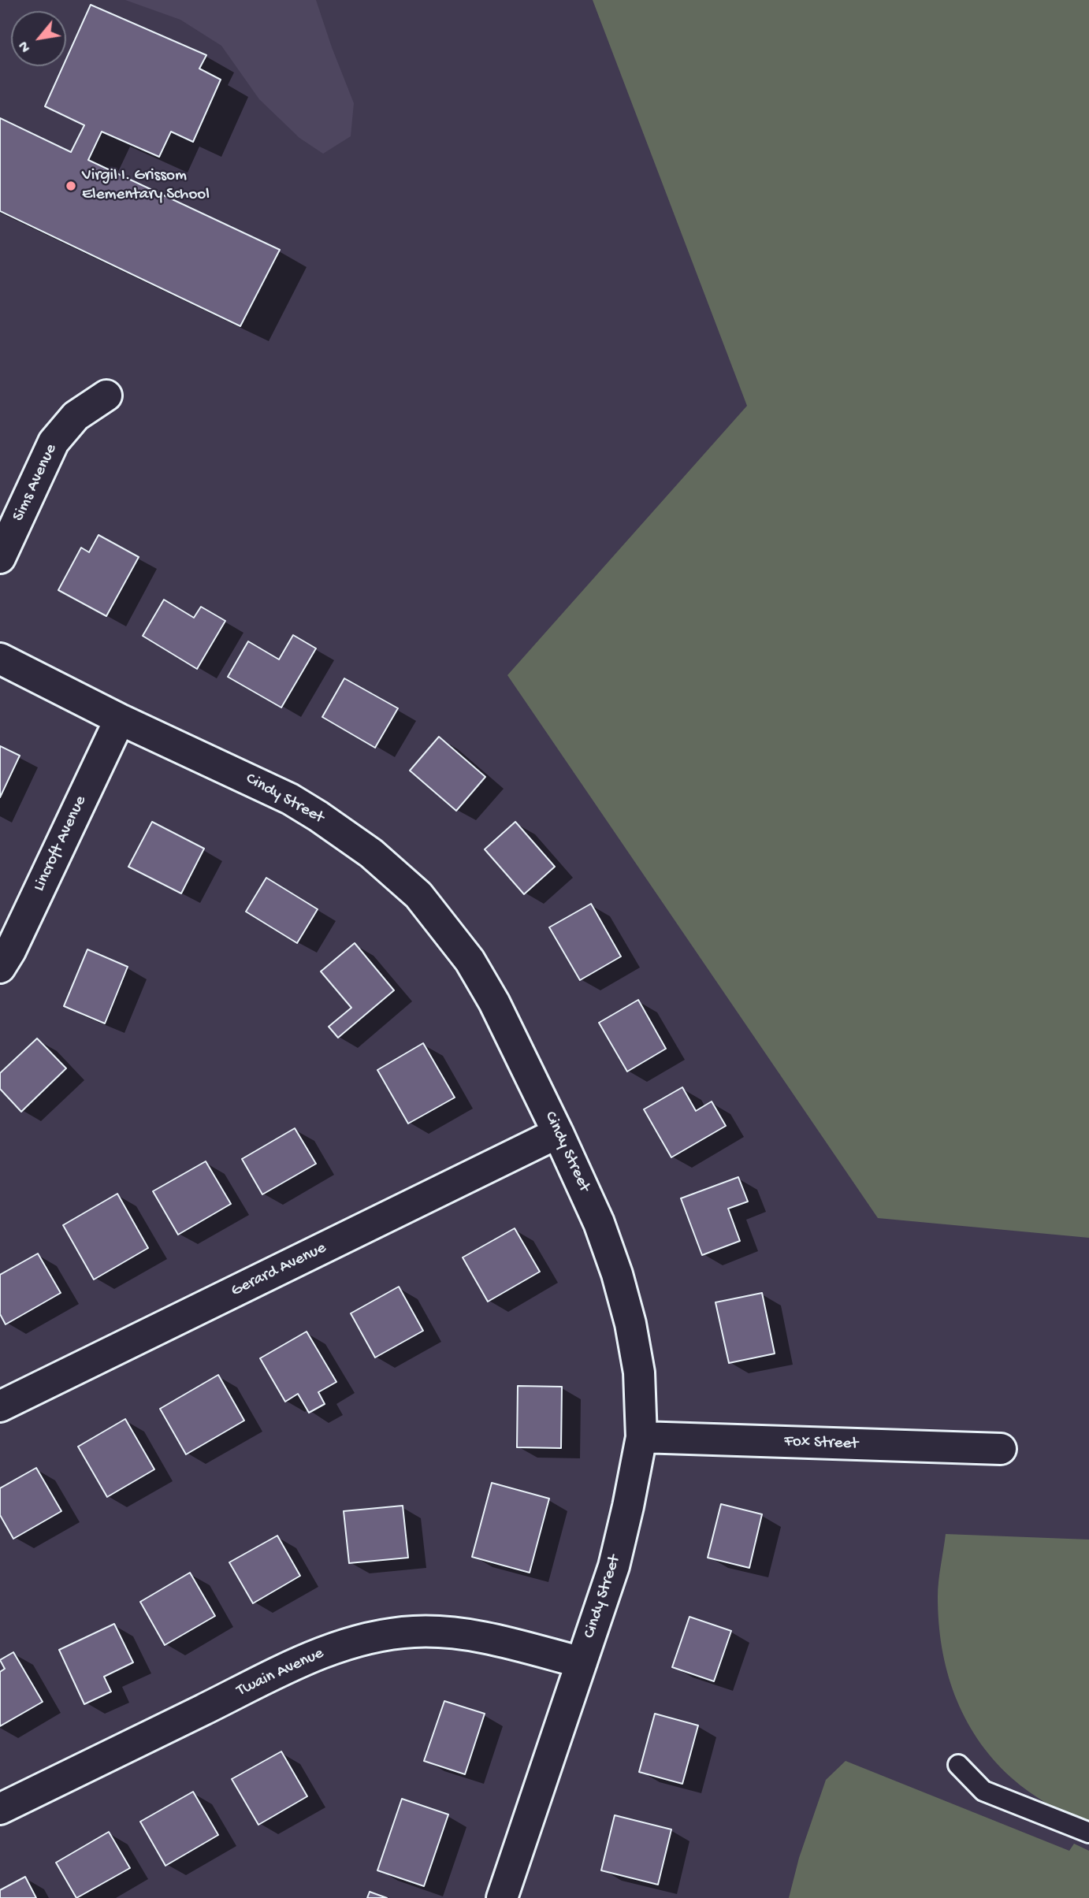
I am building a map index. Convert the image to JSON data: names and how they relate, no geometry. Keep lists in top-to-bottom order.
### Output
{
  "streets": {
    "street": [
      "Sims Avenue",
      "Cindy Street",
      "Lincroft Avenue",
      "Gerard Avenue",
      "Fox Street",
      "Twain Avenue"
    ]
  },
  "crossings": [
    ["Cindy Street", "Lincroft Avenue"],
    ["Cindy Street", "Gerard Avenue"],
    ["Cindy Street", "Fox Street"],
    ["Cindy Street", "Twain Avenue"]
  ],
  "places": ["Virgil I. Grissom Elementary School"],
  "north": "bottom left"
}
